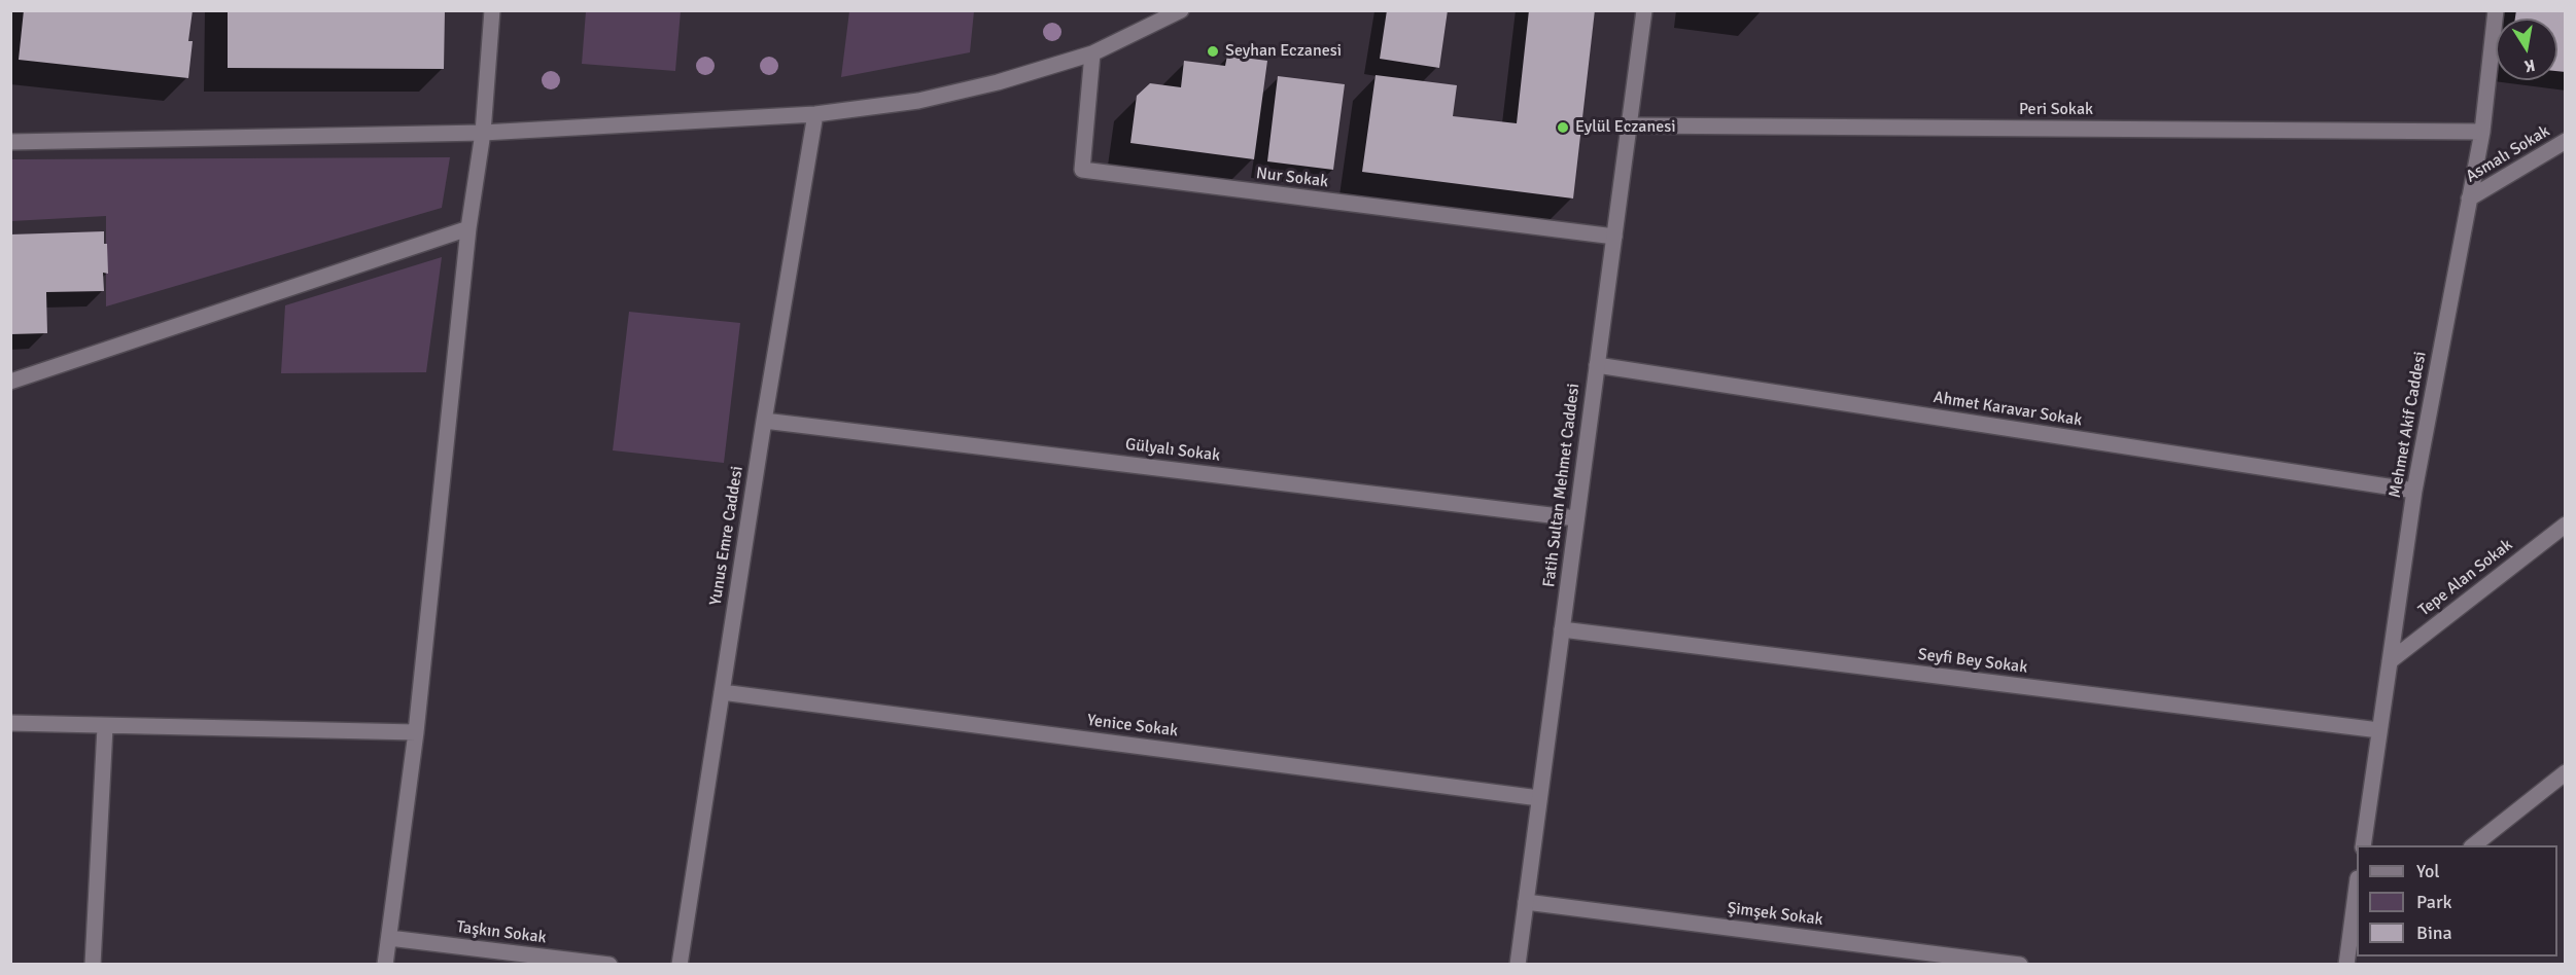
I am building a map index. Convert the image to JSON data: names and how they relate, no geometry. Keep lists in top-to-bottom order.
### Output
{
  "streets": {
    "street": [
      "Peri Sokak",
      "Asmalı Sokak",
      "Nur Sokak",
      "Ahmet Karavar Sokak",
      "Mehmet Akif Caddesi",
      "Gülyalı Sokak",
      "Fatih Sultan Mehmet Caddesi",
      "Yunus Emre Caddesi",
      "Tepe Alan Sokak",
      "Seyfi Bey Sokak",
      "Yenice Sokak",
      "Şimşek Sokak",
      "Taşkın Sokak"
    ]
  },
  "crossings": [
    ["Peri Sokak", "Mehmet Akif Caddesi"],
    ["Peri Sokak", "Fatih Sultan Mehmet Caddesi"],
    ["Asmalı Sokak", "Mehmet Akif Caddesi"],
    ["Nur Sokak", "Fatih Sultan Mehmet Caddesi"],
    ["Ahmet Karavar Sokak", "Mehmet Akif Caddesi"],
    ["Ahmet Karavar Sokak", "Fatih Sultan Mehmet Caddesi"],
    ["Mehmet Akif Caddesi", "Tepe Alan Sokak"],
    ["Mehmet Akif Caddesi", "Seyfi Bey Sokak"],
    ["Gülyalı Sokak", "Fatih Sultan Mehmet Caddesi"],
    ["Gülyalı Sokak", "Yunus Emre Caddesi"],
    ["Fatih Sultan Mehmet Caddesi", "Seyfi Bey Sokak"],
    ["Fatih Sultan Mehmet Caddesi", "Yenice Sokak"],
    ["Fatih Sultan Mehmet Caddesi", "Şimşek Sokak"],
    ["Yunus Emre Caddesi", "Yenice Sokak"]
  ],
  "places": ["Seyhan Eczanesi", "Eylül Eczanesi"],
  "legend": ["Yol", "Park", "Bina"],
  "north": "bottom"
}
